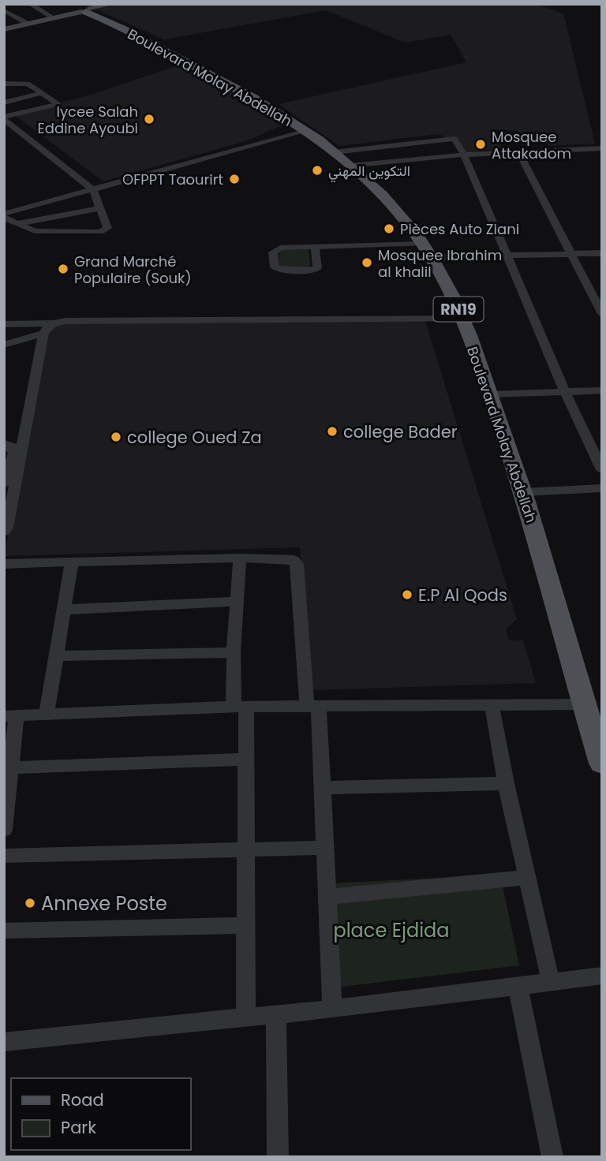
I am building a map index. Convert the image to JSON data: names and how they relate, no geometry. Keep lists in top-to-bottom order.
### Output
{
  "streets": {
    "main road": ["Boulevard Molay Abdellah", "RN19"]
  },
  "parks": ["place Ejdida"],
  "places": [
    "lycee Salah Eddine Ayoubi",
    "Mosquee Attakadom",
    "التكوين المهني",
    "OFPPT Taourirt",
    "Pièces Auto Ziani",
    "Mosquee Ibrahim al khalil",
    "Grand Marché Populaire (Souk)",
    "college Bader",
    "college Oued Za",
    "E.P Al Qods",
    "Annexe Poste"
  ],
  "legend": ["Road", "Park"]
}
